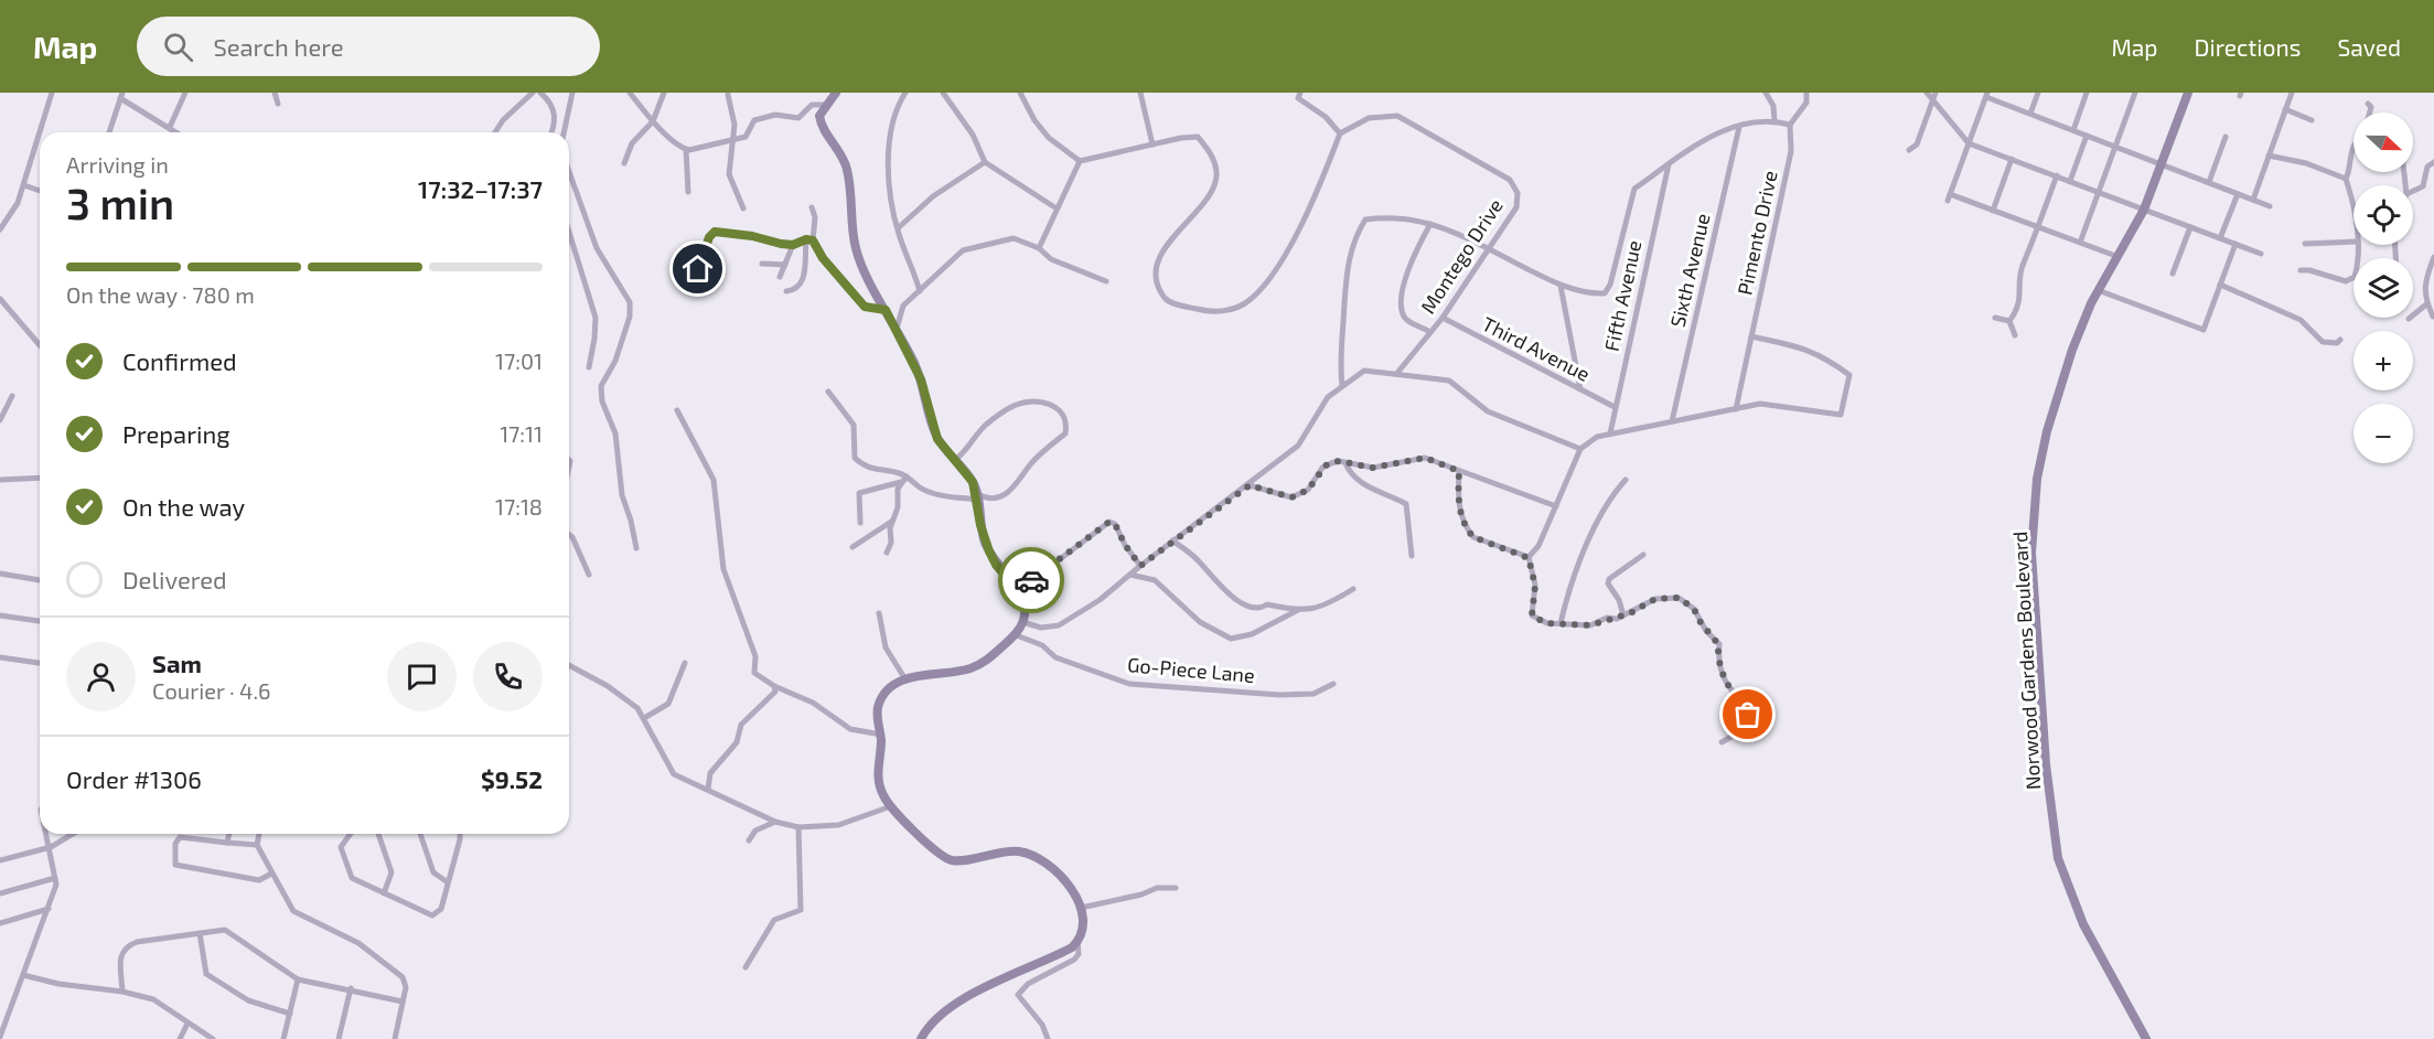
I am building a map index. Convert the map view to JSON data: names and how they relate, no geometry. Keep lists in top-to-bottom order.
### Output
{
  "streets": {
    "street": [
      "Pimento Drive",
      "Montego Drive",
      "Sixth Avenue",
      "Fifth Avenue",
      "Third Avenue",
      "Norwood Gardens Boulevard",
      "Go-Piece Lane"
    ]
  },
  "crossings": [
    ["Montego Drive", "Third Avenue"],
    ["Fifth Avenue", "Third Avenue"]
  ],
  "north": "right",
  "page": {
    "header": "Map",
    "search": "Search here",
    "nav": ["Map", "Directions", "Saved"],
    "map_buttons": ["+", "−"],
    "heading": ["3 min", "Arriving in", "17:32–17:37"],
    "panel": [
      "Sam",
      "Courier · 4.6",
      "Order #1306",
      "$9.52"
    ],
    "bar": "On the way · 780 m",
    "list": [
      ["Confirmed", "17:01"],
      ["Preparing", "17:11"],
      ["On the way", "17:18"],
      "Delivered"
    ]
  }
}
